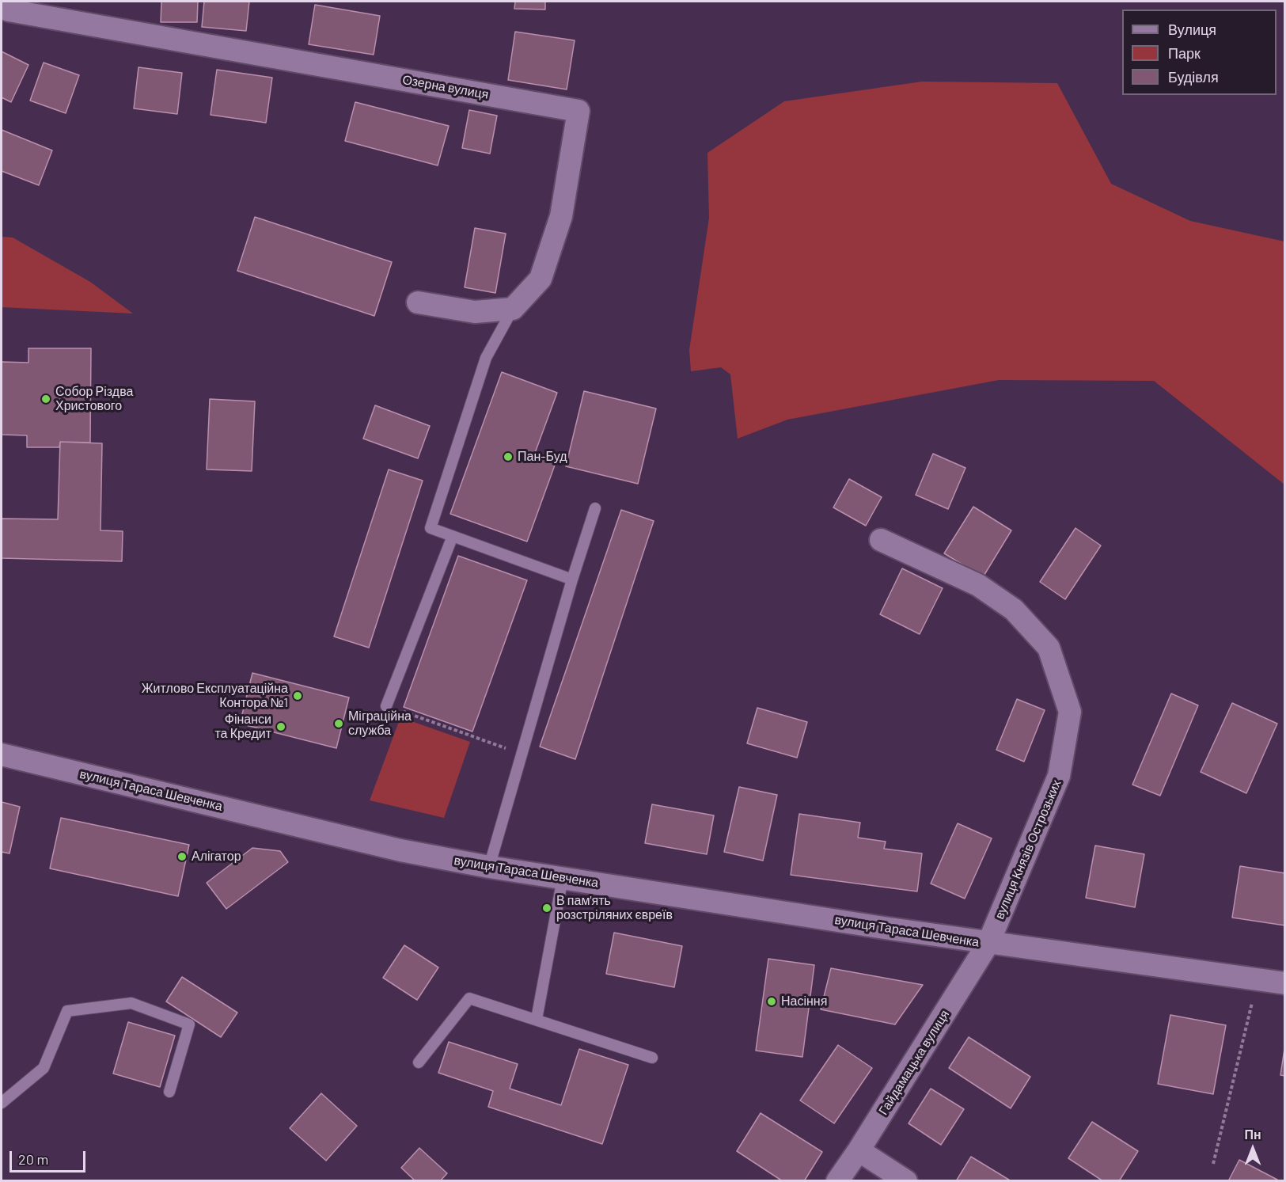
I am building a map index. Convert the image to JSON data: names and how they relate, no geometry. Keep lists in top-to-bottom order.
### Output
{
  "streets": {
    "street": [
      "Озерна вулиця",
      "вулиця Тараса Шевченка",
      "вулиця Князів Острозьких",
      "Гайдамацька вулиця"
    ]
  },
  "crossings": [
    ["вулиця Тараса Шевченка", "вулиця Князів Острозьких"],
    ["вулиця Тараса Шевченка", "Гайдамацька вулиця"],
    ["вулиця Князів Острозьких", "Гайдамацька вулиця"]
  ],
  "places": [
    "Собор Різдва Христового",
    "Пан-Буд",
    "Житлово Експлуатаційна Контора №1",
    "Міграційна служба",
    "Фінанси та Кредит",
    "Алігатор",
    "В пам'ять розстріляних євреїв",
    "Насіння"
  ],
  "legend": ["Вулиця", "Парк", "Будівля"],
  "scale_bar": "20 m",
  "north": "top"
}
